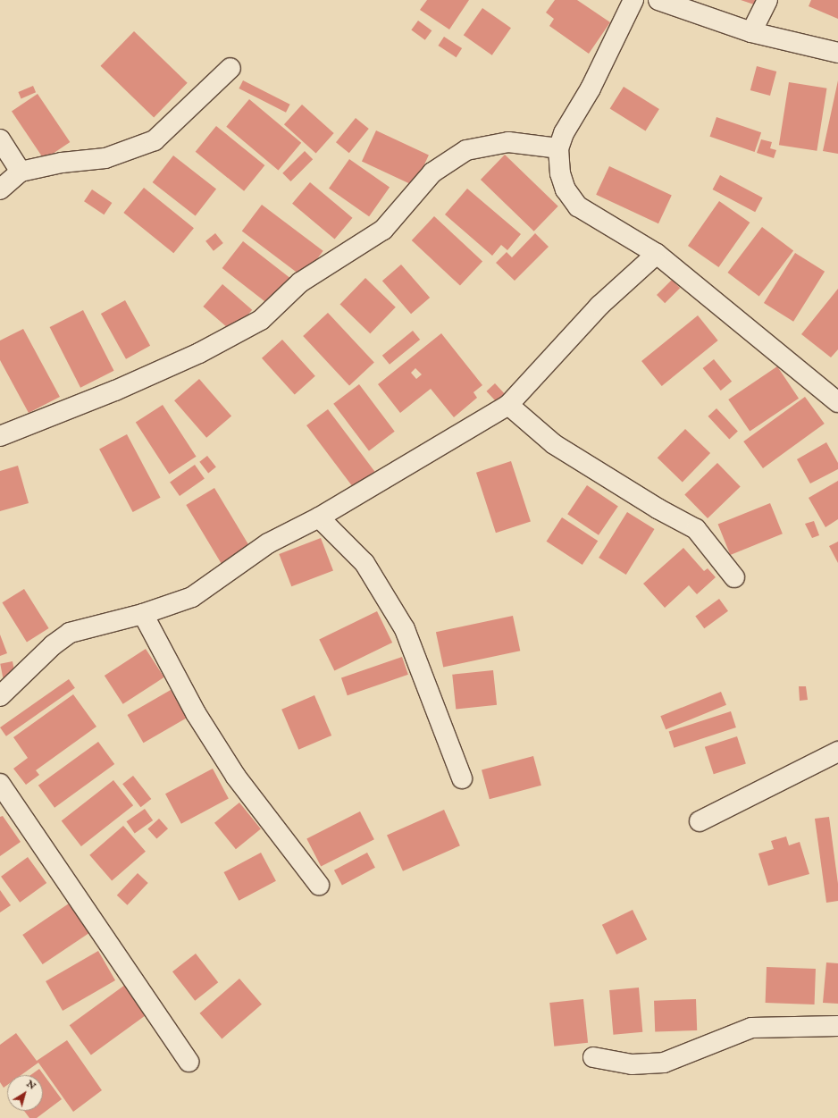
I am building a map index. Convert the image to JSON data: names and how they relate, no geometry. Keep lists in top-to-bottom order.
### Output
{
  "north": "top right"
}
